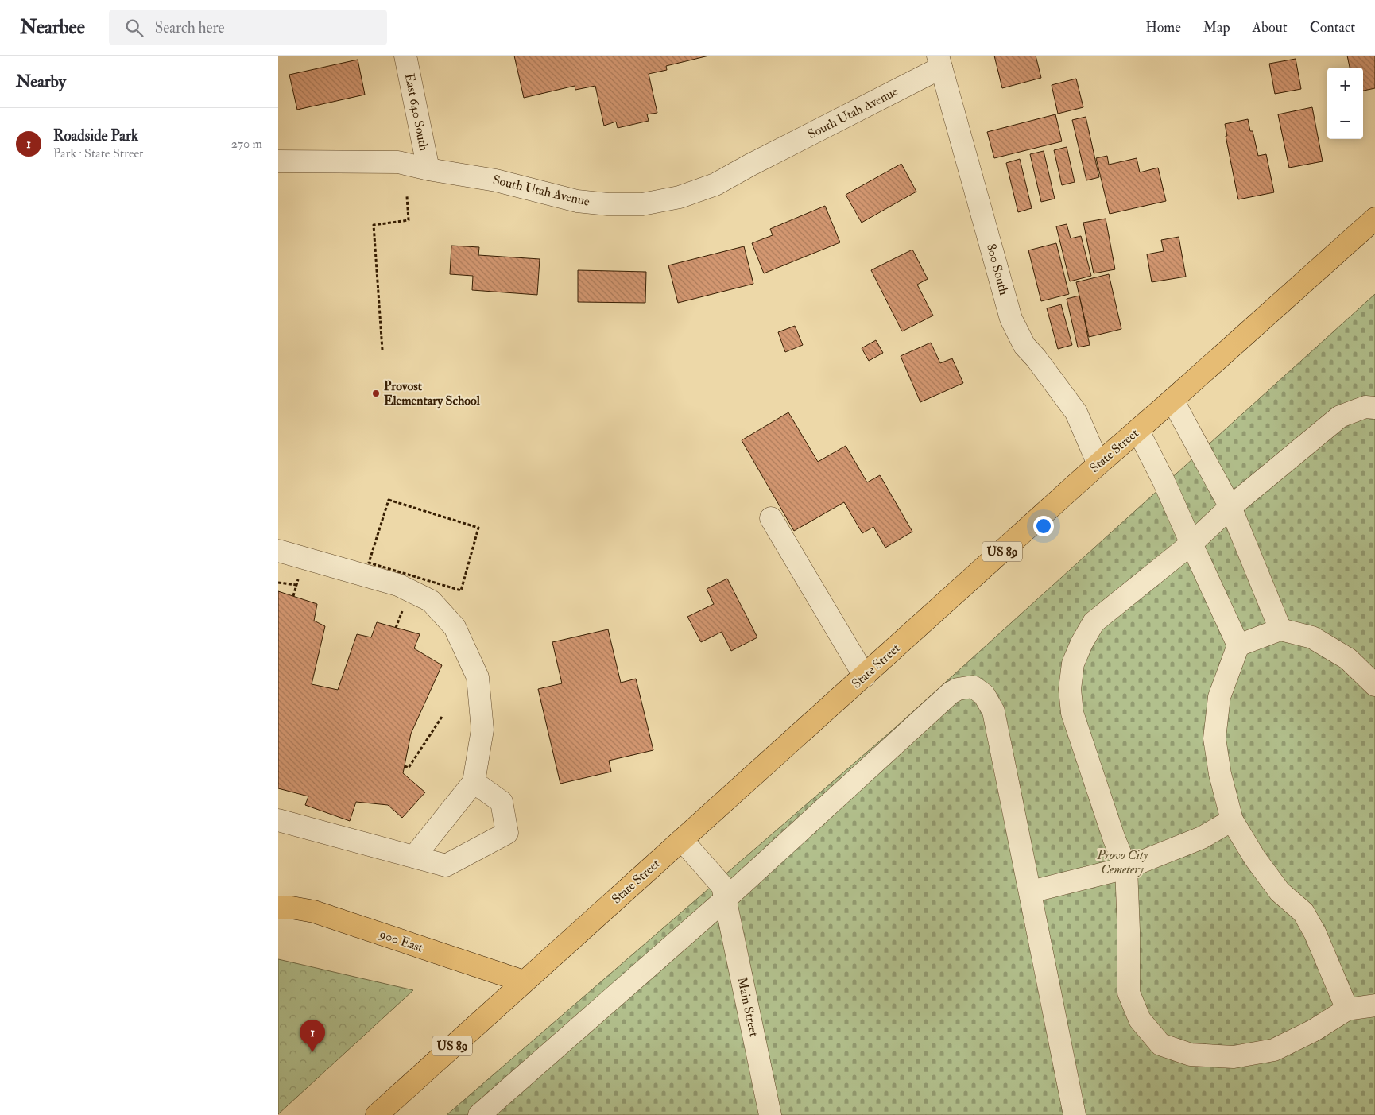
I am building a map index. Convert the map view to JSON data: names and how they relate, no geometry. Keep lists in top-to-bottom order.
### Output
{
  "streets": {
    "main road": ["State Street", "US 89", "900 East"],
    "street": [
      "East 640 South",
      "South Utah Avenue",
      "800 South",
      "Main Street"
    ]
  },
  "crossings": [
    ["East 640 South", "South Utah Avenue"],
    ["South Utah Avenue", "800 South"],
    ["800 South", "State Street"],
    ["State Street", "900 East"],
    ["State Street", "Main Street"]
  ],
  "parks": ["Provo City Cemetery"],
  "places": ["Provost Elementary School"],
  "page": {
    "header": "Nearbee",
    "search": "Search here",
    "nav": [
      "Home",
      "Map",
      "About",
      "Contact"
    ],
    "heading": "Nearby",
    "map_buttons": ["+", "−"],
    "list": [
      {
        "mark": "1",
        "name": "Roadside Park",
        "note": "Park · State Street",
        "value": "270 m"
      }
    ],
    "pins": "1"
  }
}
